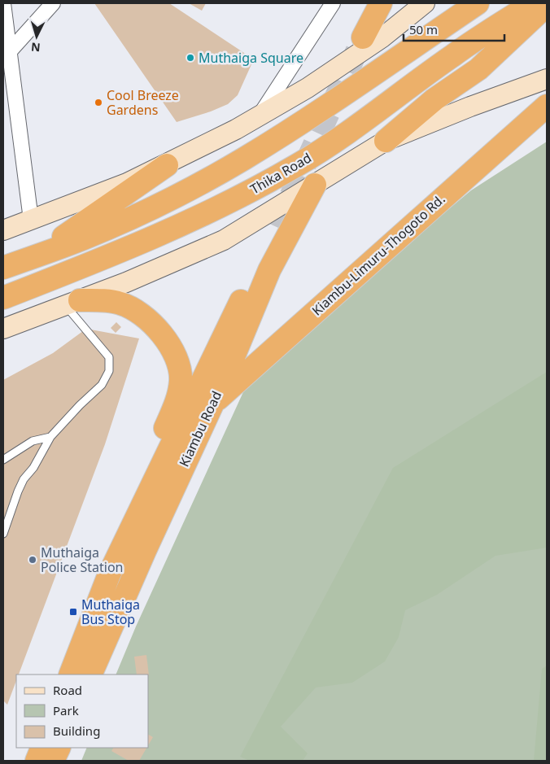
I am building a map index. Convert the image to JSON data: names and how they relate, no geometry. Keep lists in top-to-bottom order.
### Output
{
  "streets": {
    "highway": ["Thika Road", "Kiambu-Limuru-Thogoto Rd.", "Kiambu Road"]
  },
  "crossings": [
    ["Thika Road", "Kiambu Road"],
    ["Kiambu-Limuru-Thogoto Rd.", "Kiambu Road"]
  ],
  "places": {
    "other": ["Muthaiga Square", "Cool Breeze Gardens", "Muthaiga Police Station"],
    "transit": ["Muthaiga Bus Stop"]
  },
  "legend": ["Road", "Park", "Building"],
  "scale_bar": "50 m",
  "north": "bottom"
}
